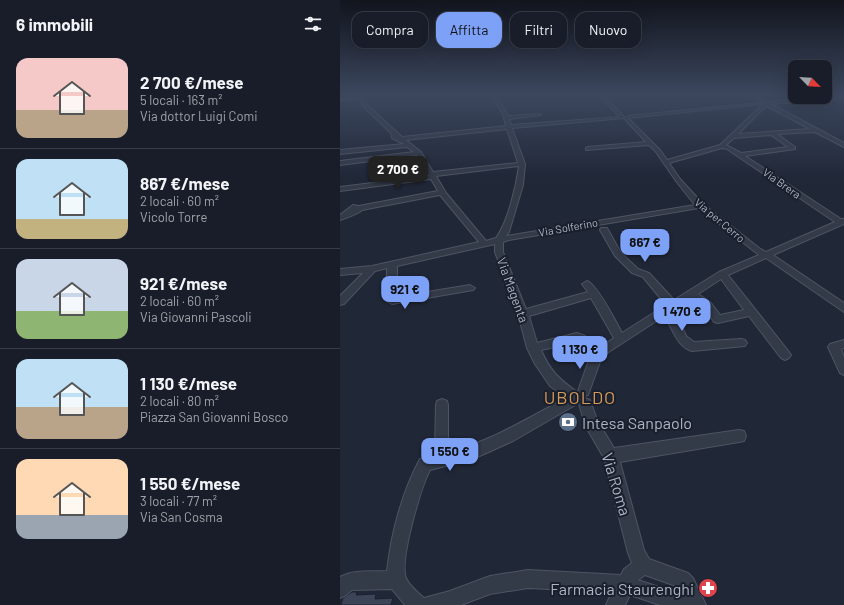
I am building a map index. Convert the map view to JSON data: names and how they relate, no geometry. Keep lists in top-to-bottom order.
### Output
{
  "streets": {
    "street": [
      "Via Brera",
      "Via per Cerro",
      "Via Solferino",
      "Via Magenta",
      "Via Roma"
    ]
  },
  "crossings": [
    ["Via per Cerro", "Via Solferino"],
    ["Via Solferino", "Via Magenta"],
    ["Via Magenta", "Via Roma"]
  ],
  "districts": ["UBOLDO"],
  "places": {
    "bank": ["Intesa Sanpaolo"],
    "pharmacy": ["Farmacia Staurenghi"]
  },
  "north": "bottom right",
  "page": {
    "heading": "6 immobili",
    "chip": [
      "Compra",
      "Affitta",
      "Filtri",
      "Nuovo"
    ],
    "list": [
      {
        "name": "2 700 €/mese",
        "note": "5 locali · 163 m² · Via dottor Luigi Comi"
      },
      {
        "name": "867 €/mese",
        "note": "2 locali · 60 m² · Vicolo Torre"
      },
      {
        "name": "921 €/mese",
        "note": "2 locali · 60 m² · Via Giovanni Pascoli"
      },
      {
        "name": "1 130 €/mese",
        "note": "2 locali · 80 m² · Piazza San Giovanni Bosco"
      },
      {
        "name": "1 550 €/mese",
        "note": "3 locali · 77 m² · Via San Cosma"
      }
    ],
    "price": [
      "2 700 €",
      "867 €",
      "921 €",
      "1 470 €",
      "1 130 €",
      "1 550 €"
    ]
  }
}
